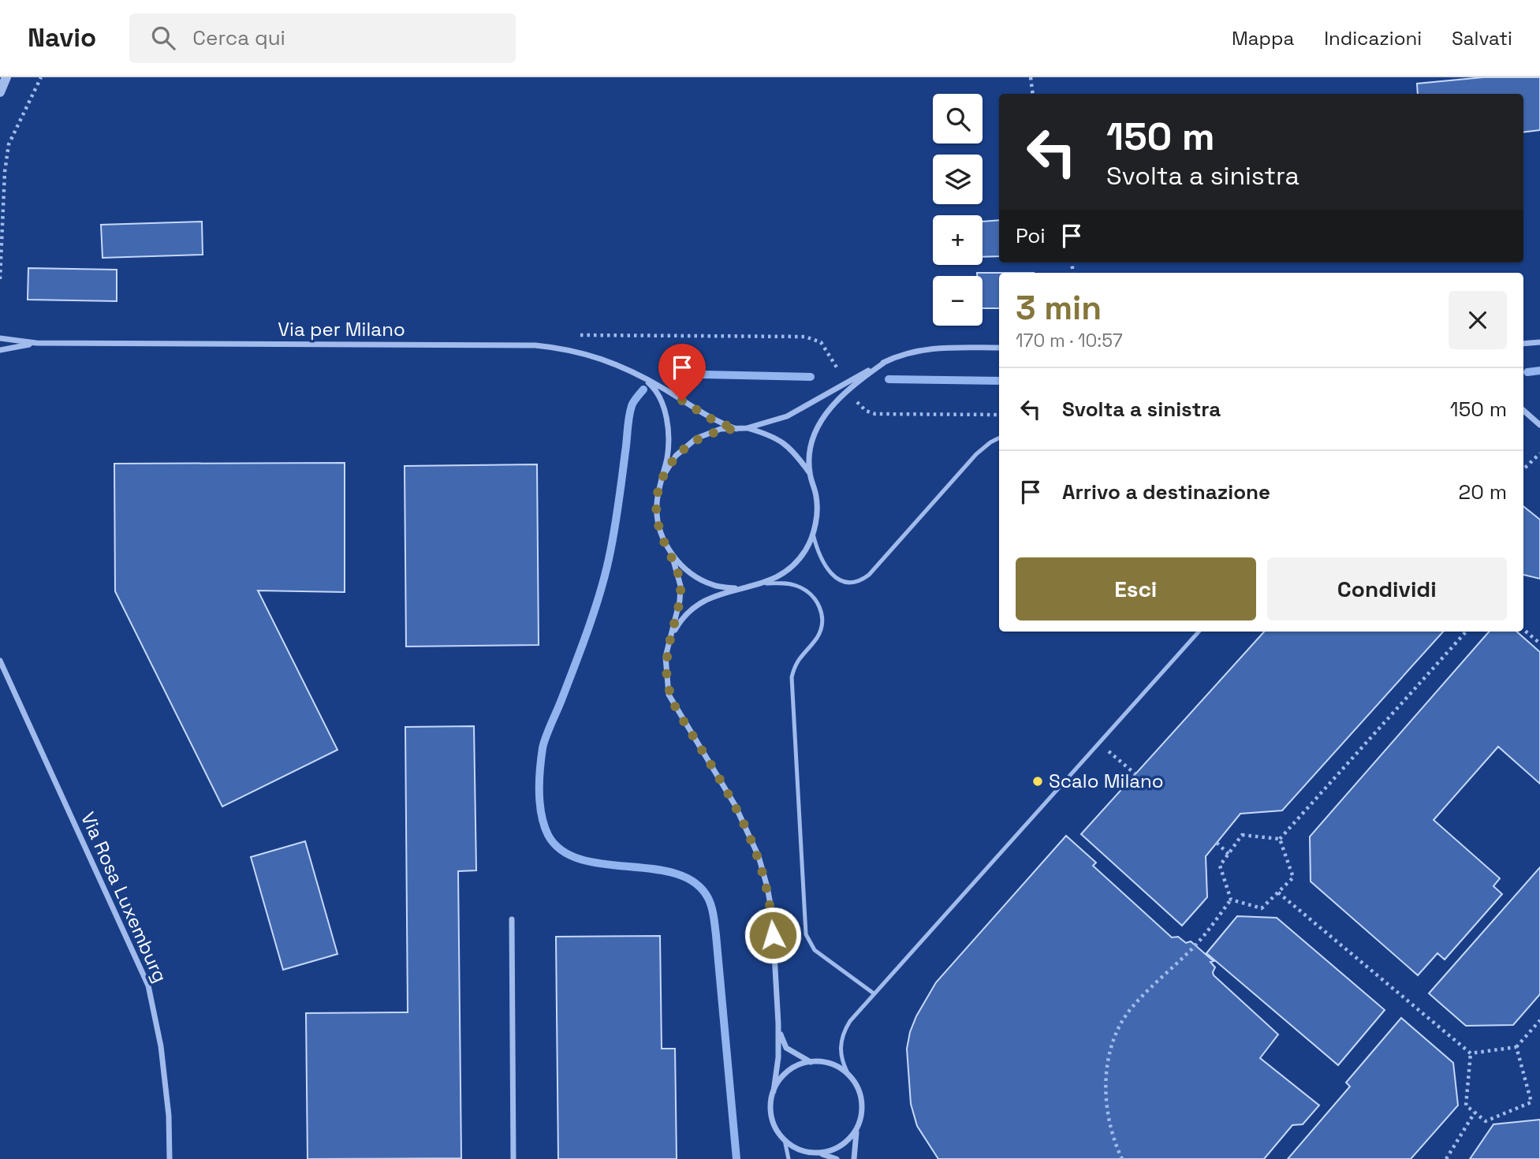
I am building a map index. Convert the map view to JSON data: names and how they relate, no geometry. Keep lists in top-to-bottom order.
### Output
{
  "streets": {
    "street": ["Via per Milano", "Via Rosa Luxemburg"]
  },
  "places": ["Scalo Milano"],
  "page": {
    "header": "Navio",
    "search": "Cerca qui",
    "nav": ["Mappa", "Indicazioni", "Salvati"],
    "map_buttons": ["+", "−"],
    "turn": ["150 m", "Svolta a sinistra"],
    "then": "Poi",
    "heading": ["3 min", "170 m · 10:57"],
    "list": [
      {
        "name": "Svolta a sinistra",
        "value": "150 m"
      },
      {
        "name": "Arrivo a destinazione",
        "value": "20 m"
      }
    ],
    "buttons": ["Esci", "Condividi"]
  }
}
